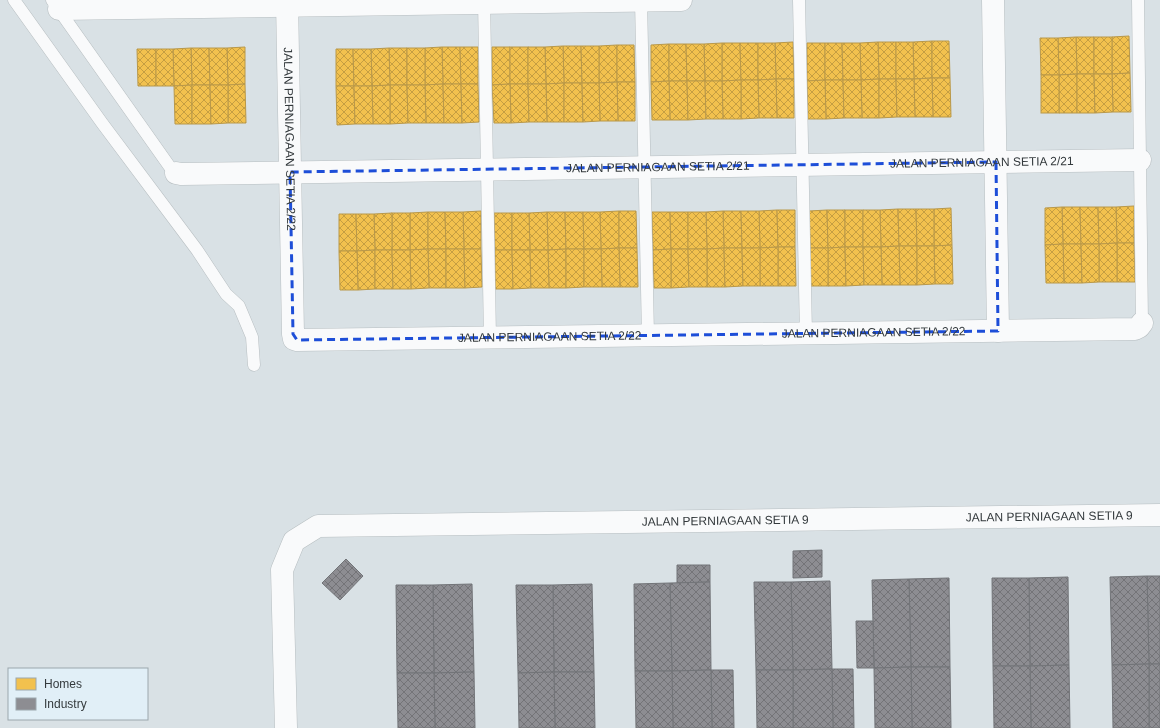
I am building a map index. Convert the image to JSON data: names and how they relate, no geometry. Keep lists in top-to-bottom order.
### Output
{
  "streets": {
    "street": ["JALAN PERNIAGAAN SETIA 2/22", "JALAN PERNIAGAAN SETIA 2/21", "JALAN PERNIAGAAN SETIA 9"]
  },
  "crossings": [
    ["JALAN PERNIAGAAN SETIA 2/22", "JALAN PERNIAGAAN SETIA 2/21"]
  ],
  "legend": ["Homes", "Industry"]
}
